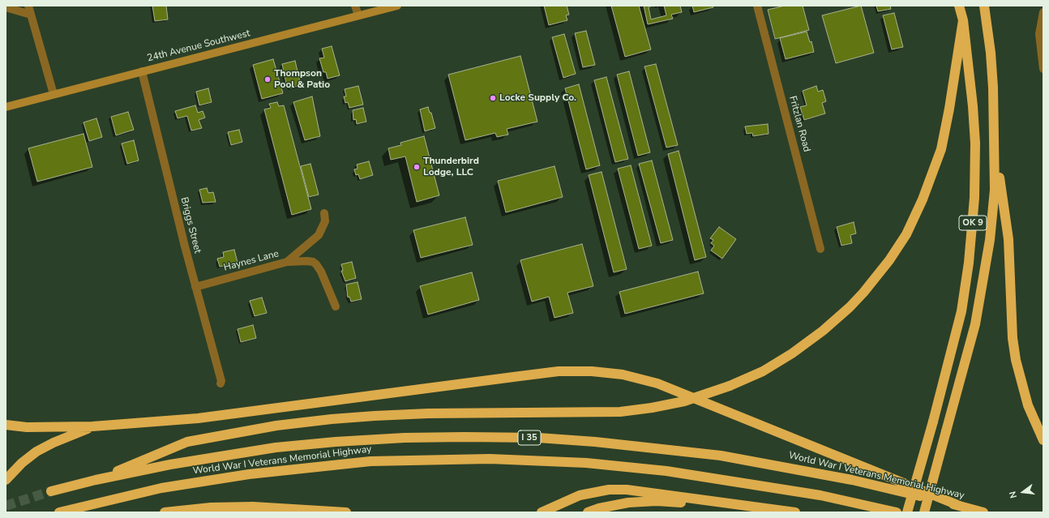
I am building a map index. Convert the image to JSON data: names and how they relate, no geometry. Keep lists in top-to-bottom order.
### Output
{
  "streets": {
    "highway": ["OK 9", "I 35", "World War I Veterans Memorial Highway"],
    "main road": ["24th Avenue Southwest"],
    "street": ["Fritzlan Road", "Briggs Street", "Haynes Lane"]
  },
  "crossings": [
    ["24th Avenue Southwest", "Briggs Street"],
    ["Briggs Street", "Haynes Lane"]
  ],
  "places": ["Thompson Pool & Patio", "Locke Supply Co.", "Thunderbird Lodge, LLC"],
  "north": "left"
}
